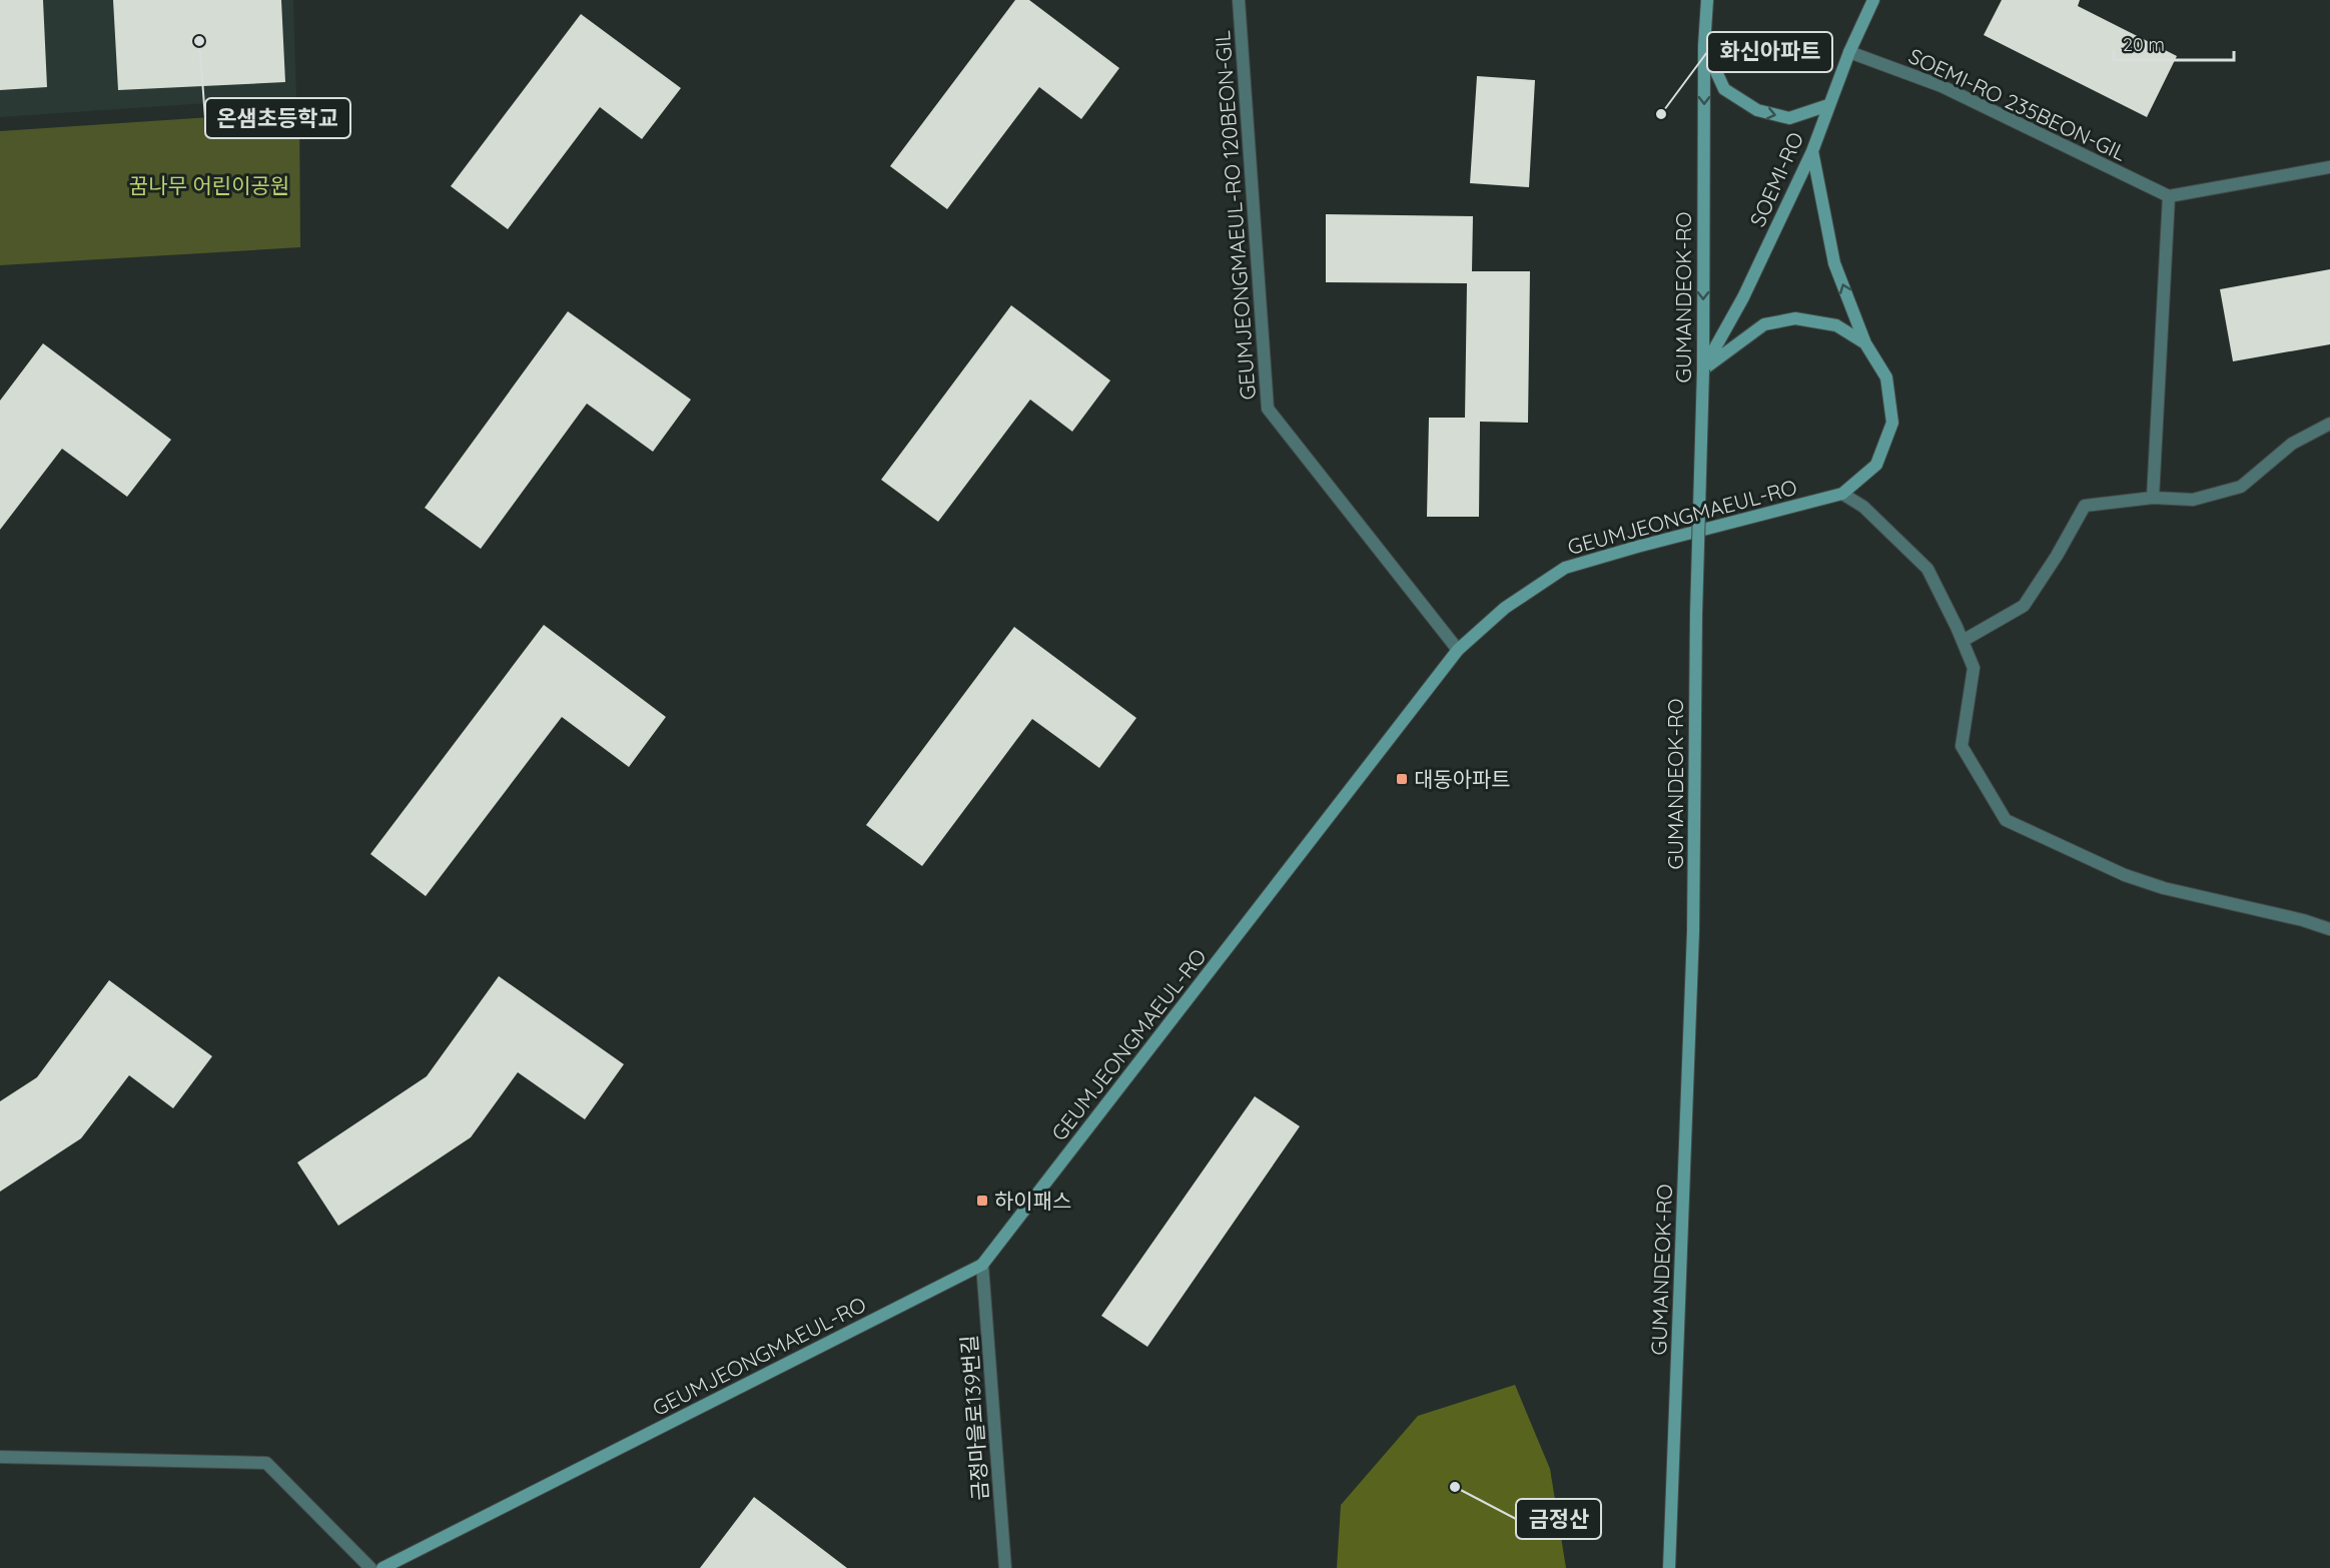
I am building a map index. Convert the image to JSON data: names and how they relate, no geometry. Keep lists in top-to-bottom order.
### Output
{
  "streets": {
    "main road": ["SOEMI-RO", "GUMANDEOK-RO", "GEUMJEONGMAEUL-RO"],
    "street": ["SOEMI-RO 235BEON-GIL", "GEUMJEONGMAEUL-RO 120BEON-GIL", "금정마을로139번길"]
  },
  "crossings": [
    ["SOEMI-RO 235BEON-GIL", "SOEMI-RO"],
    ["SOEMI-RO", "GUMANDEOK-RO"],
    ["SOEMI-RO", "GEUMJEONGMAEUL-RO"],
    ["GEUMJEONGMAEUL-RO 120BEON-GIL", "GEUMJEONGMAEUL-RO"],
    ["GUMANDEOK-RO", "GEUMJEONGMAEUL-RO"],
    ["GEUMJEONGMAEUL-RO", "금정마을로139번길"]
  ],
  "parks": ["꿈나무 어린이공원"],
  "places": {
    "other": ["온샘초등학교", "화신아파트", "금정산"],
    "transit": ["대동아파트", "하이패스"]
  },
  "scale_bar": "20 m"
}
